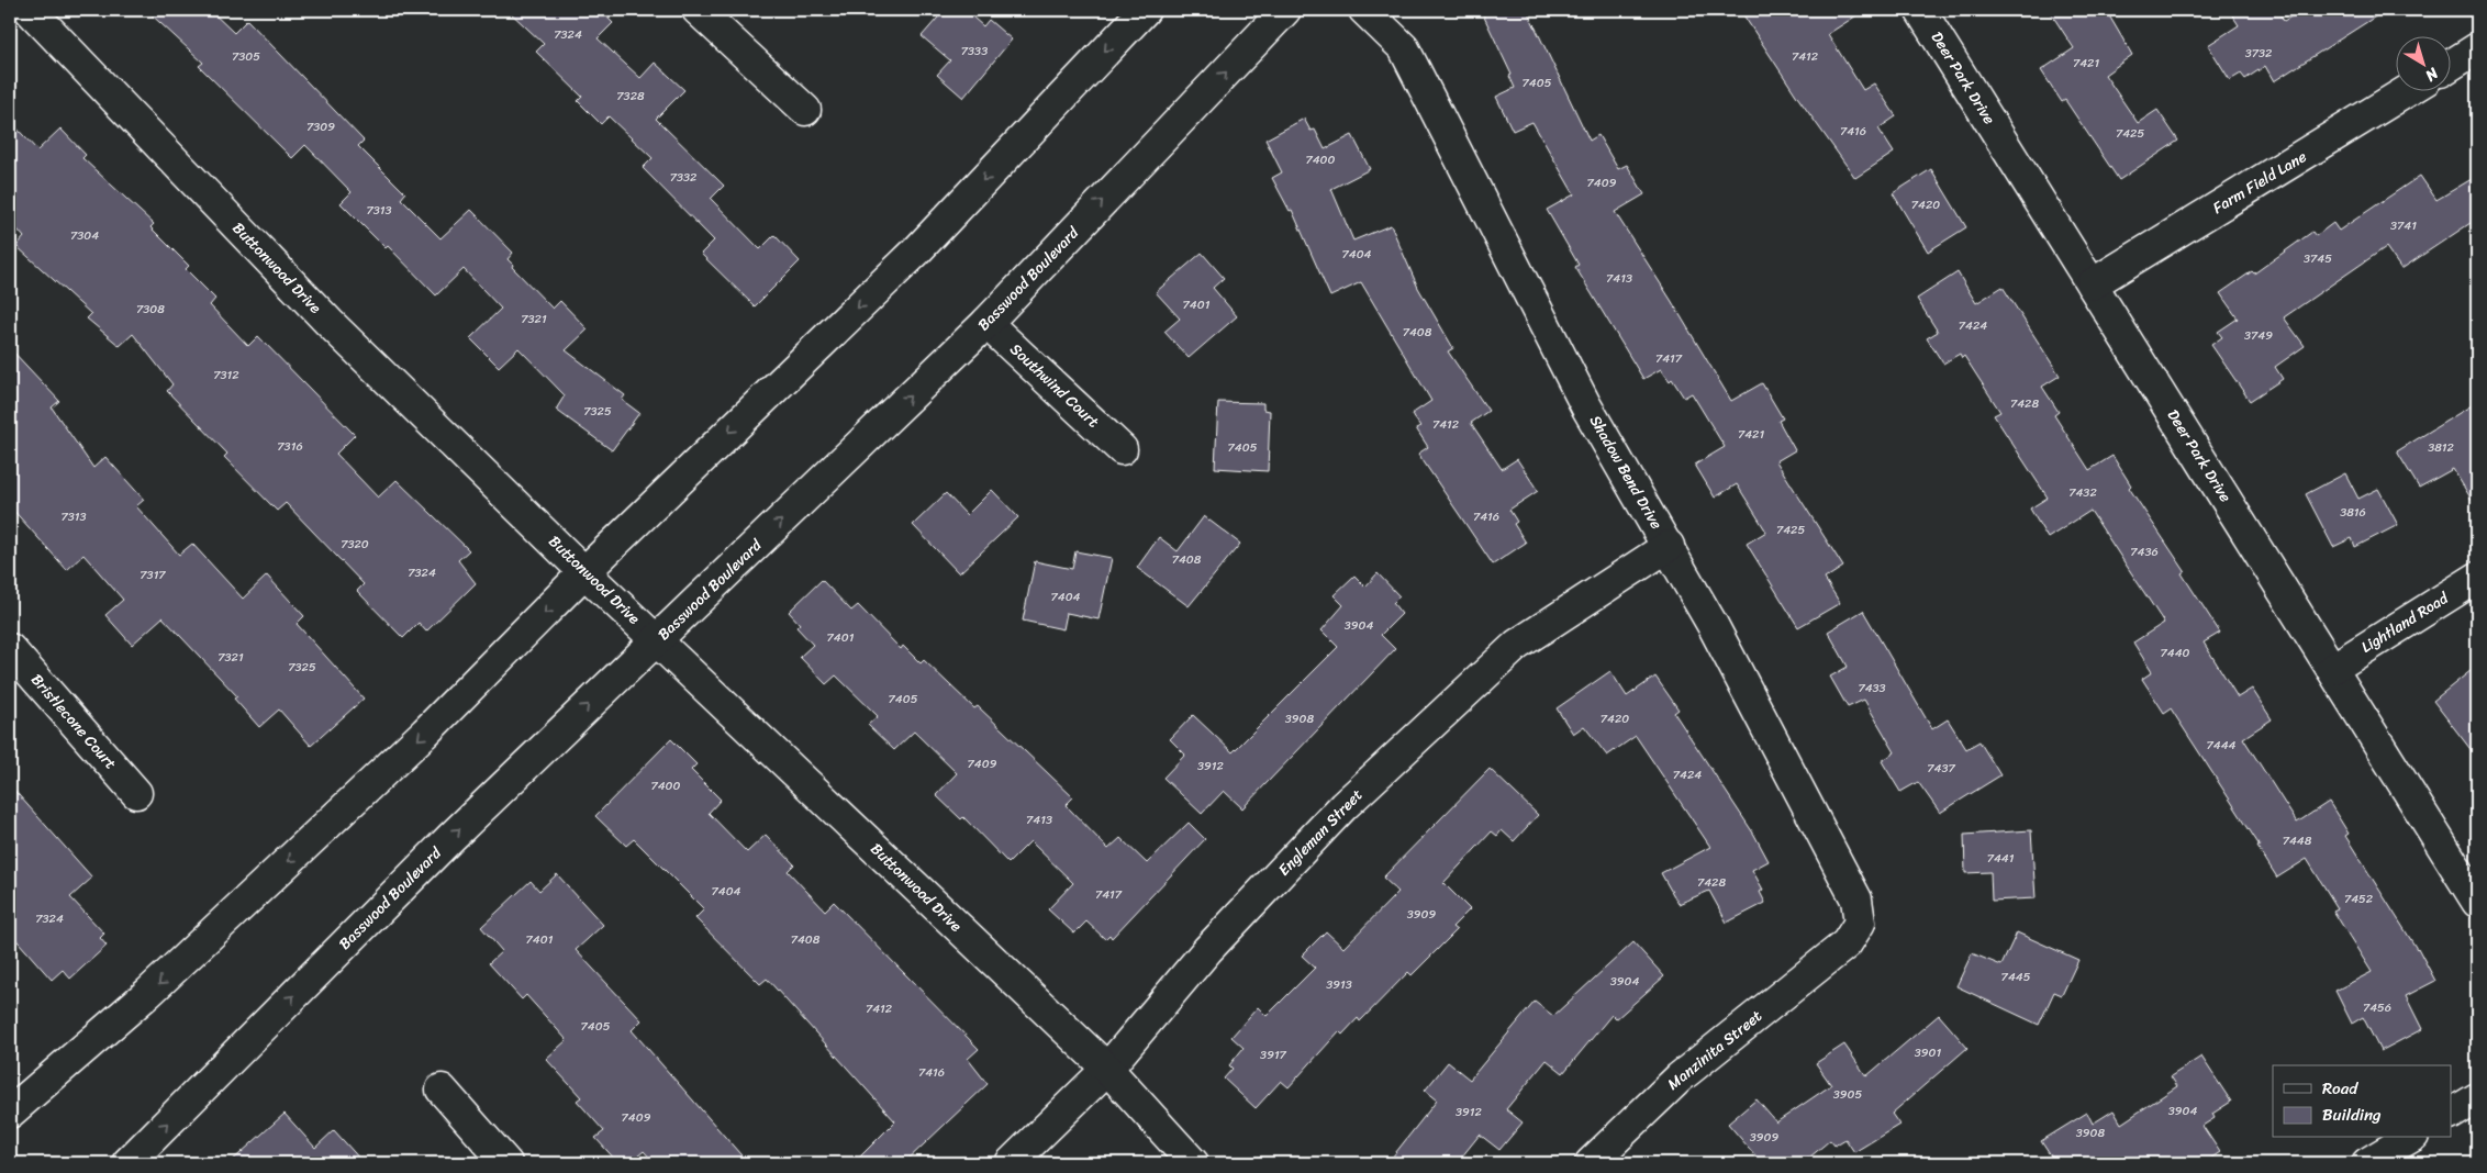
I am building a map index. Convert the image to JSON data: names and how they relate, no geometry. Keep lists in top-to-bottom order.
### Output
{
  "streets": {
    "street": [
      "Deer Park Drive",
      "Farm Field Lane",
      "Buttonwood Drive",
      "Basswood Boulevard",
      "Southwind Court",
      "Shadow Bend Drive",
      "Lightland Road",
      "Bristlecone Court",
      "Engleman Street",
      "Manzinita Street"
    ]
  },
  "crossings": [
    ["Deer Park Drive", "Farm Field Lane"],
    ["Deer Park Drive", "Lightland Road"],
    ["Buttonwood Drive", "Basswood Boulevard"],
    ["Buttonwood Drive", "Engleman Street"],
    ["Basswood Boulevard", "Southwind Court"],
    ["Shadow Bend Drive", "Engleman Street"],
    ["Shadow Bend Drive", "Manzinita Street"]
  ],
  "house_numbers": [
    "7324",
    "7333",
    "3732",
    "7305",
    "7412",
    "7421",
    "7405",
    "7328",
    "7309",
    "7416",
    "7425",
    "7400",
    "7332",
    "7409",
    "7420",
    "7313",
    "3741",
    "7304",
    "7404",
    "3745",
    "7413",
    "7401",
    "7308",
    "7321",
    "7424",
    "7408",
    "3749",
    "7417",
    "7312",
    "7428",
    "7325",
    "7412",
    "7421",
    "7316",
    "7405",
    "3812",
    "7432",
    "3816",
    "7313",
    "7416",
    "7425",
    "7320",
    "7436",
    "7408",
    "7324",
    "7317",
    "7404",
    "3904",
    "7401",
    "7440",
    "7321",
    "7325",
    "7433",
    "7405",
    "3908",
    "7420",
    "7444",
    "7409",
    "3912",
    "7437",
    "7424",
    "7400",
    "7413",
    "7448",
    "7441",
    "7428",
    "7404",
    "7417",
    "7452",
    "3909",
    "7324",
    "7401",
    "7408",
    "7445",
    "3904",
    "3913",
    "7456",
    "7412",
    "7405",
    "3901",
    "3917",
    "7416",
    "3905",
    "3904",
    "3912",
    "7409",
    "3908",
    "3909"
  ],
  "legend": ["Road", "Building"],
  "north": "bottom right"
}
